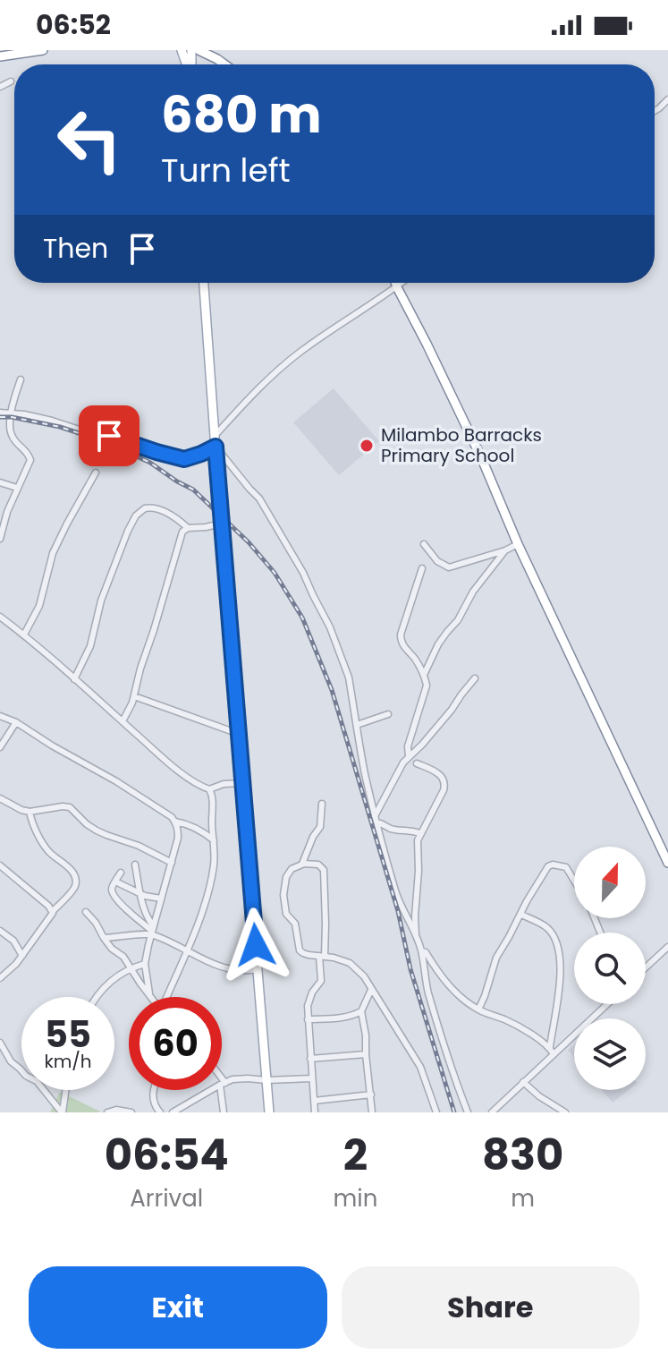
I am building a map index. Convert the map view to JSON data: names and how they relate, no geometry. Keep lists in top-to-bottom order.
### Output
{
  "places": ["Milambo Barracks Primary School"],
  "north": "top",
  "page": {
    "status": "06:52",
    "turn": ["680 m", "Turn left"],
    "then": "Then",
    "speed": "55 km/h",
    "limit": "60",
    "eta": [
      "06:54",
      "Arrival",
      "2",
      "min",
      "830",
      "m"
    ],
    "buttons": ["Exit", "Share"]
  }
}
